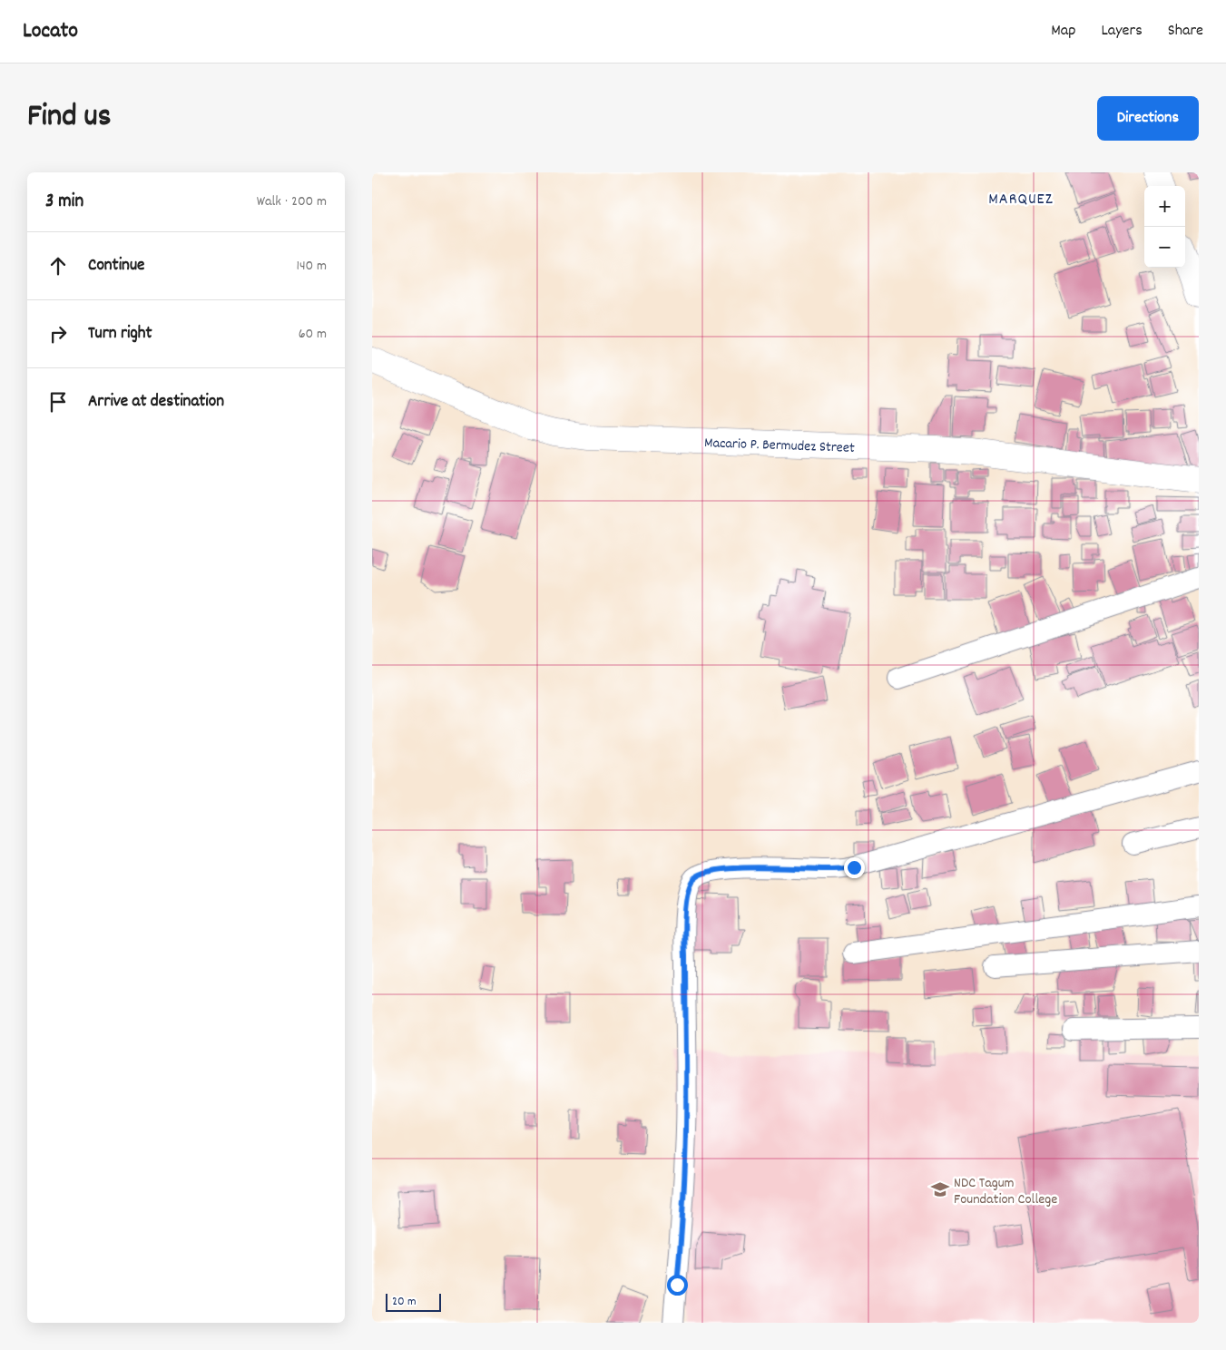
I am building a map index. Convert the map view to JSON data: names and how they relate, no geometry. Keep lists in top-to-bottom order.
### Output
{
  "streets": {
    "main road": ["Macario P. Bermudez Street"]
  },
  "districts": ["MARQUEZ"],
  "places": {
    "school or university": ["NDC Tagum Foundation College"]
  },
  "scale_bar": "20 m",
  "page": {
    "header": "Locato",
    "nav": ["Map", "Layers", "Share"],
    "title": "Find us",
    "buttons": "Directions",
    "heading": ["3 min", "Walk · 200 m"],
    "map_buttons": ["+", "−"],
    "list": [
      ["Continue", "140 m"],
      ["Turn right", "60 m"],
      "Arrive at destination"
    ],
    "scale": "20 m"
  }
}
